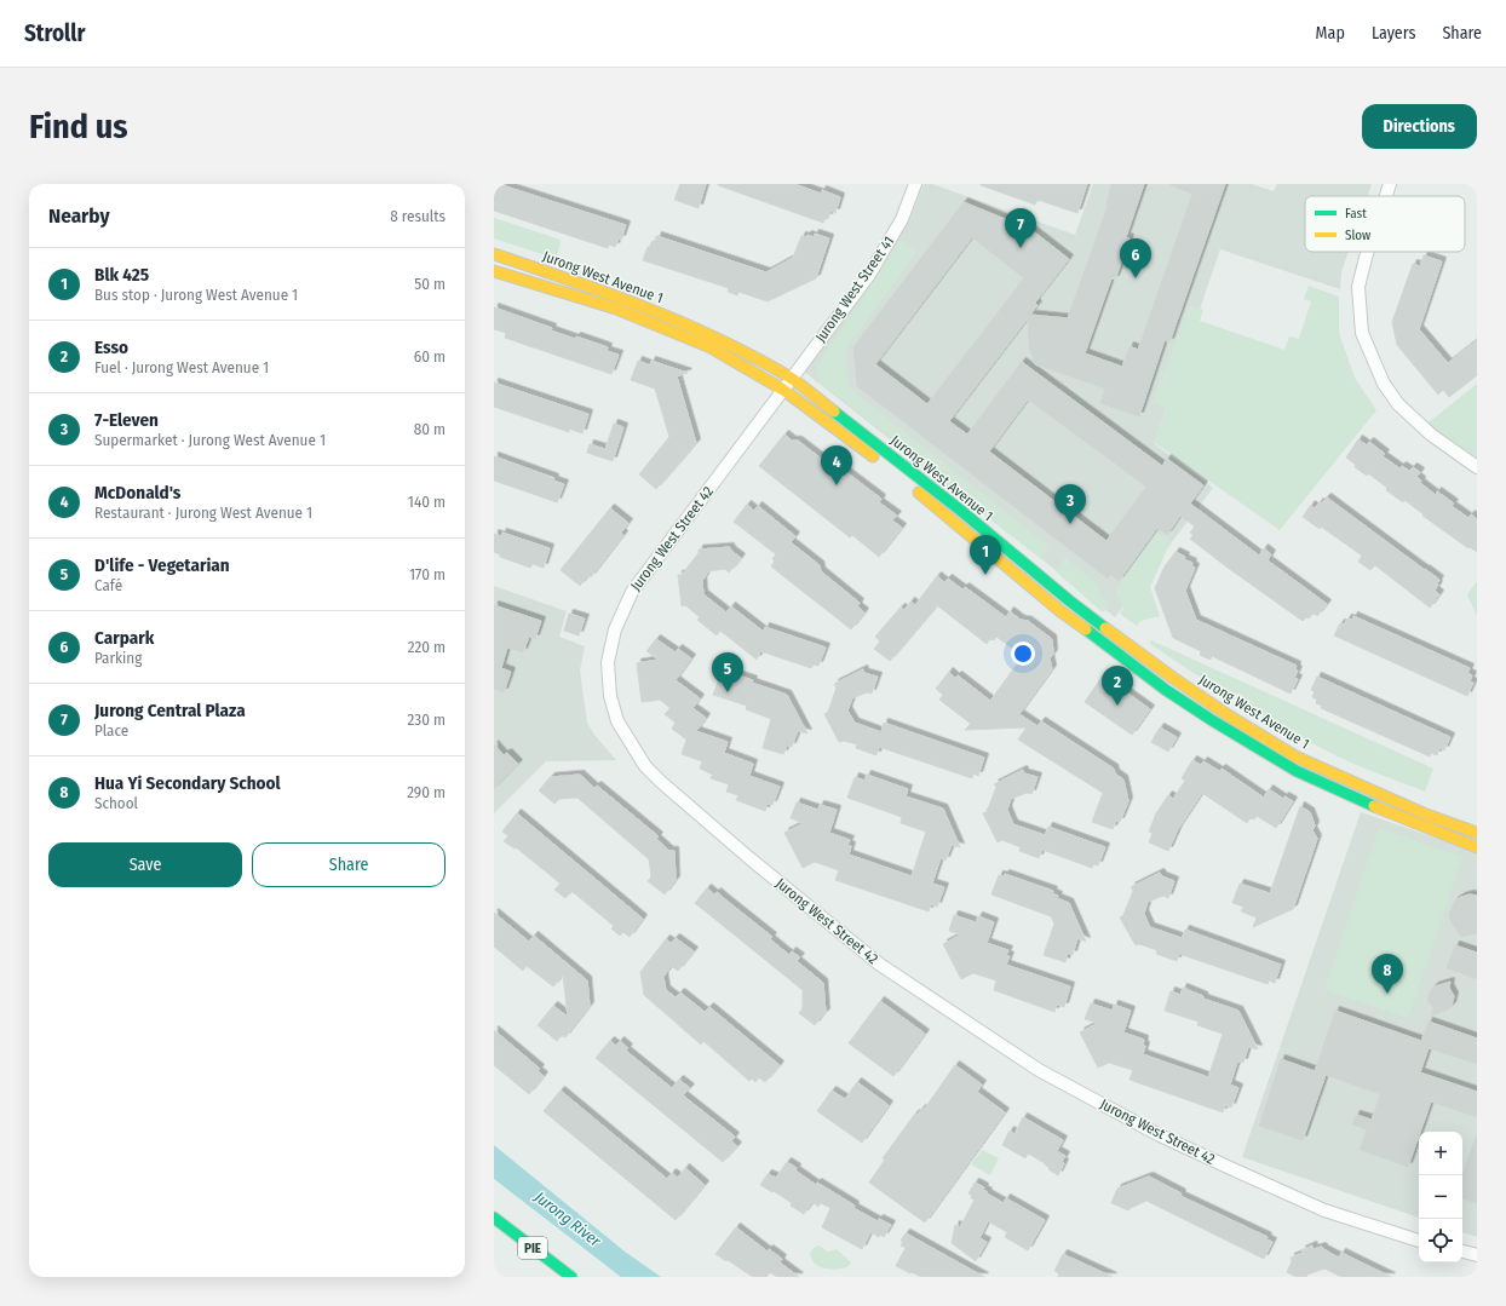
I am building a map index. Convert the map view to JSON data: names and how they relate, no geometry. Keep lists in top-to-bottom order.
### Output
{
  "streets": {
    "main road": ["Jurong West Avenue 1", "PIE"],
    "street": ["Jurong West Street 41", "Jurong West Street 42"]
  },
  "crossings": [
    ["Jurong West Avenue 1", "Jurong West Street 41"],
    ["Jurong West Avenue 1", "Jurong West Street 42"],
    ["Jurong West Street 41", "Jurong West Street 42"]
  ],
  "water": ["Jurong River"],
  "legend": ["Fast", "Slow"],
  "page": {
    "header": "Strollr",
    "nav": ["Map", "Layers", "Share"],
    "buttons": [
      "Directions",
      ["Save", "Share"]
    ],
    "title": "Find us",
    "heading": ["Nearby", "8 results"],
    "pins": [
      "7",
      "6",
      "4",
      "3",
      "1",
      "5",
      "2",
      "8"
    ],
    "list": [
      {
        "mark": "1",
        "name": "Blk 425",
        "note": "Bus stop · Jurong West Avenue 1",
        "value": "50 m"
      },
      {
        "mark": "2",
        "name": "Esso",
        "note": "Fuel · Jurong West Avenue 1",
        "value": "60 m"
      },
      {
        "mark": "3",
        "name": "7-Eleven",
        "note": "Supermarket · Jurong West Avenue 1",
        "value": "80 m"
      },
      {
        "mark": "4",
        "name": "McDonald's",
        "note": "Restaurant · Jurong West Avenue 1",
        "value": "140 m"
      },
      {
        "mark": "5",
        "name": "D'life - Vegetarian",
        "note": "Café",
        "value": "170 m"
      },
      {
        "mark": "6",
        "name": "Carpark",
        "note": "Parking",
        "value": "220 m"
      },
      {
        "mark": "7",
        "name": "Jurong Central Plaza",
        "note": "Place",
        "value": "230 m"
      },
      {
        "mark": "8",
        "name": "Hua Yi Secondary School",
        "note": "School",
        "value": "290 m"
      }
    ],
    "map_buttons": ["+", "−"]
  }
}
